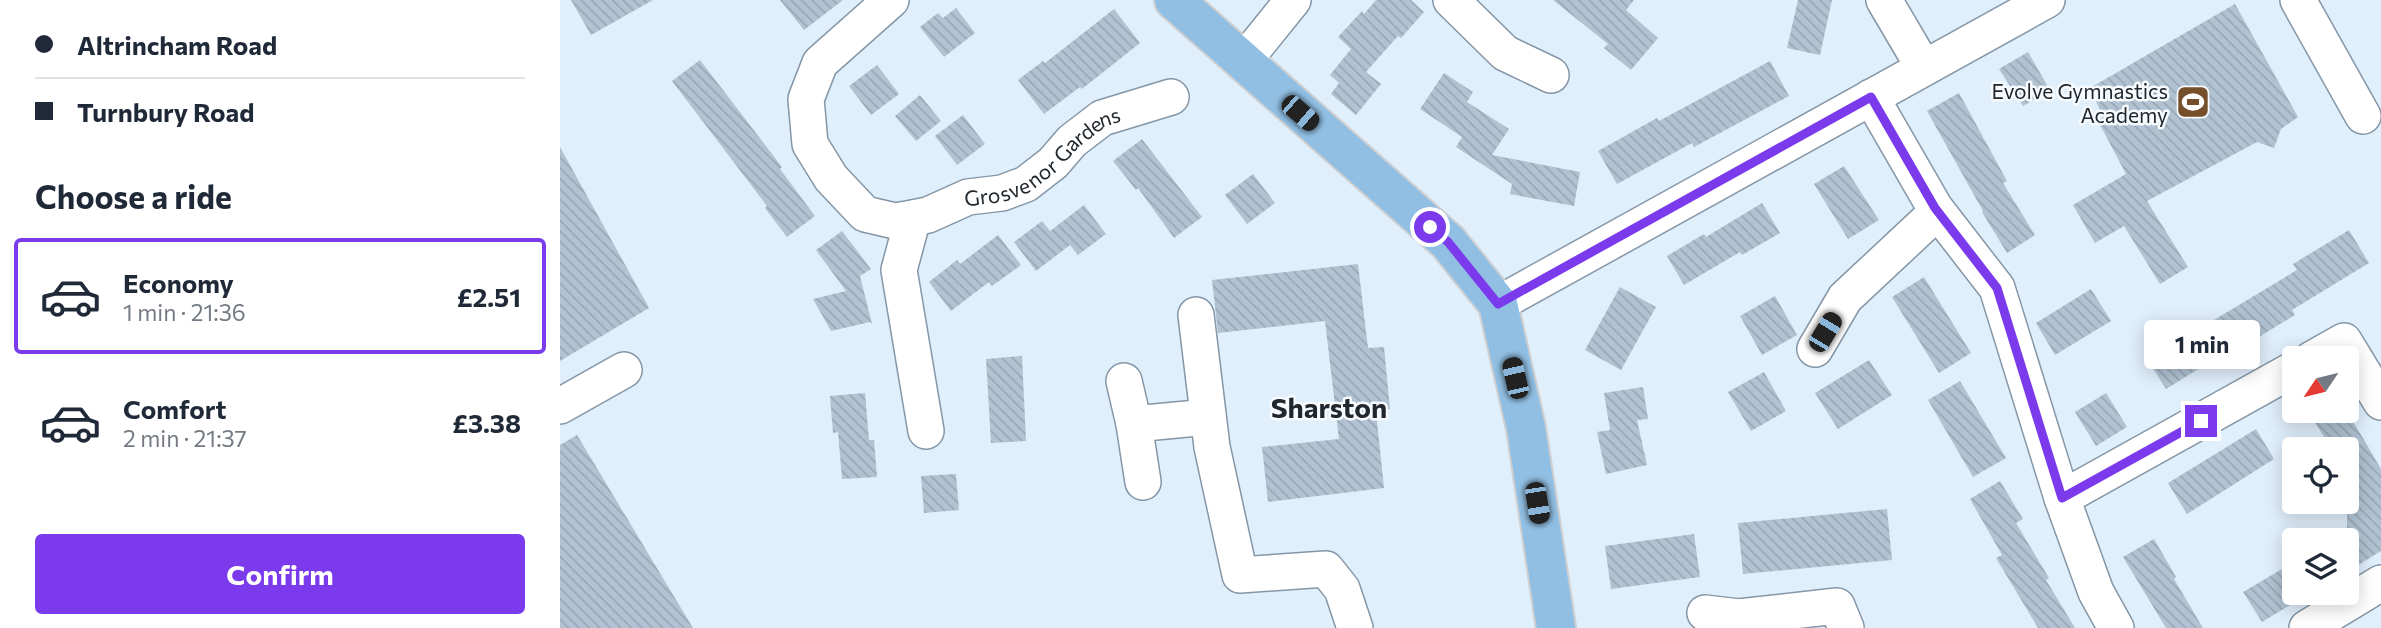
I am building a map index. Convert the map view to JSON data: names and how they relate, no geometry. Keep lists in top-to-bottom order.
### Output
{
  "streets": {
    "street": ["Grosvenor Gardens"]
  },
  "districts": ["Sharston"],
  "places": {
    "sports": ["Evolve Gymnastics Academy"]
  },
  "north": "bottom left",
  "page": {
    "banner": ["Altrincham Road", "Turnbury Road"],
    "heading": "Choose a ride",
    "list": [
      {
        "name": "Economy",
        "note": "1 min · 21:36",
        "value": "£2.51"
      },
      {
        "name": "Comfort",
        "note": "2 min · 21:37",
        "value": "£3.38"
      }
    ],
    "bubble": "1 min",
    "buttons": "Confirm"
  }
}
